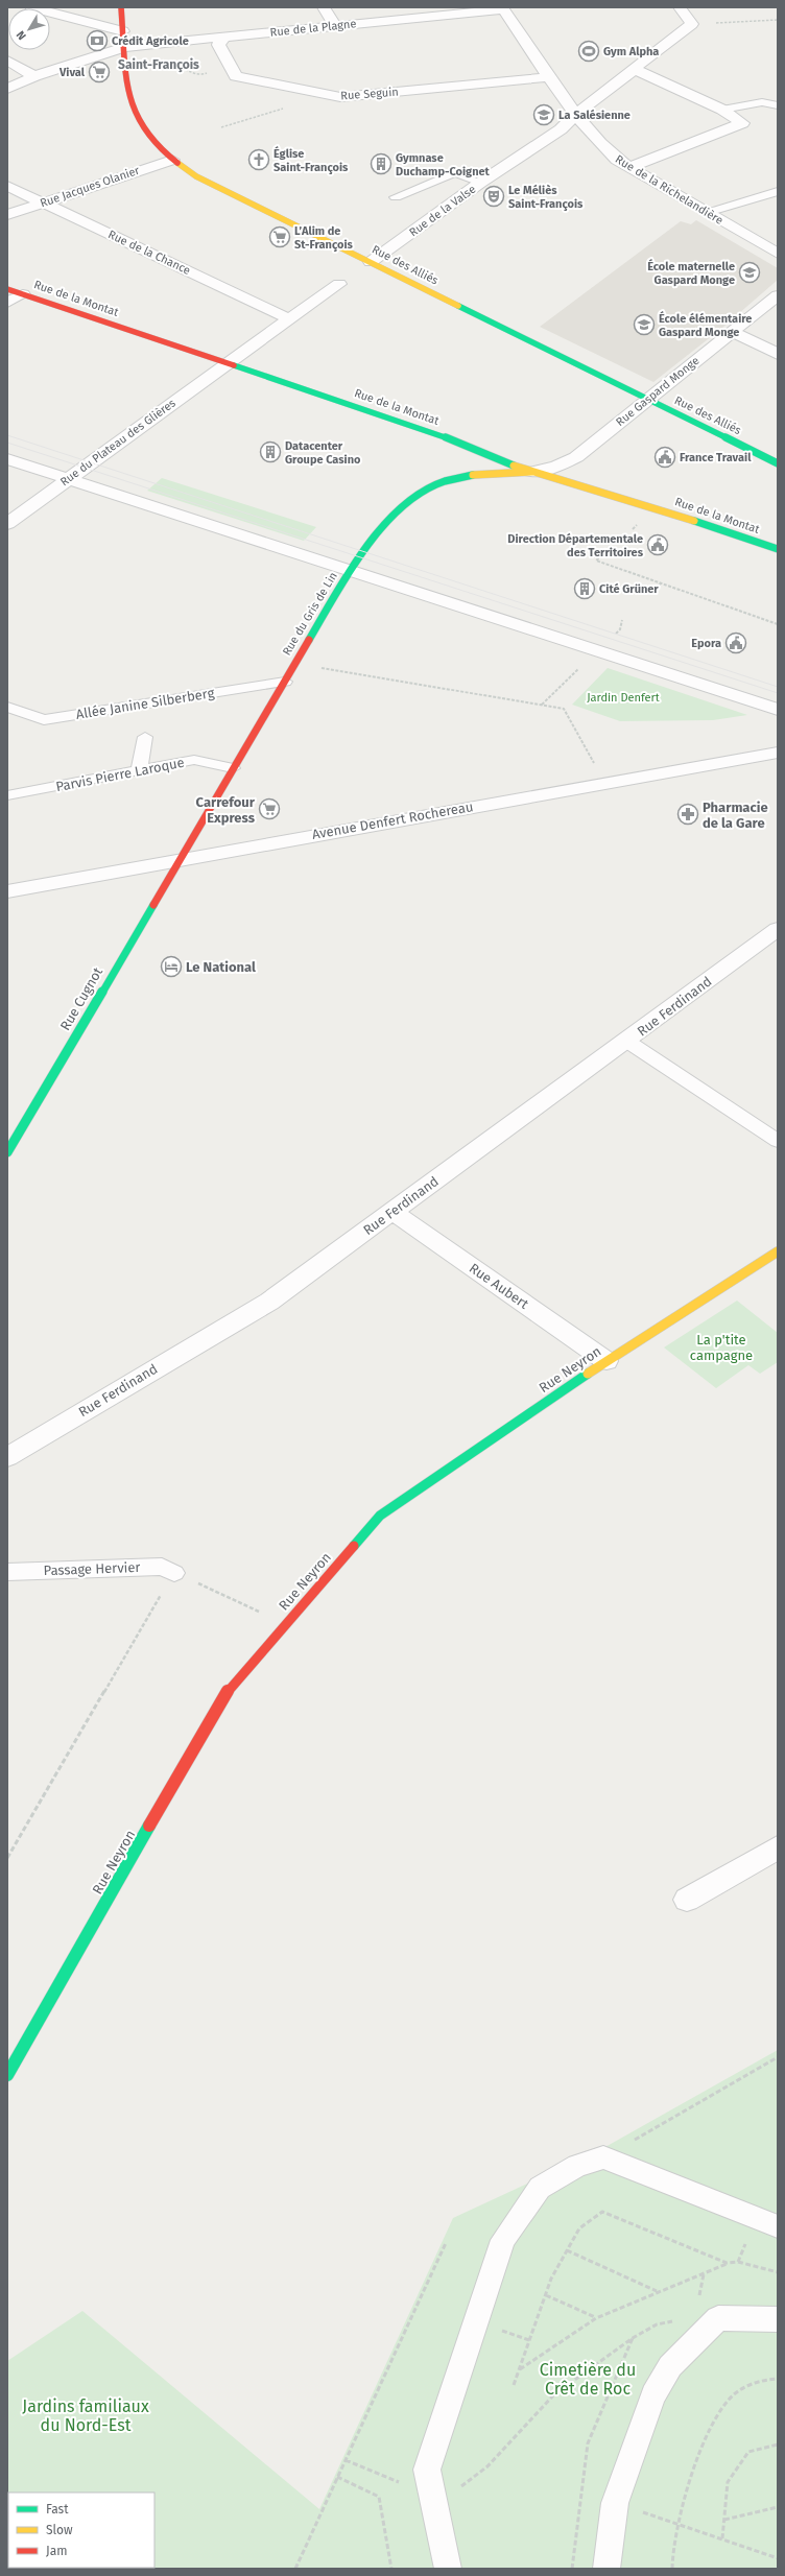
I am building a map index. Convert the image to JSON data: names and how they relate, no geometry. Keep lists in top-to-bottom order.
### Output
{
  "streets": {
    "main road": [
      "Rue des Alliés",
      "Rue de la Montat",
      "Rue du Gris de Lin",
      "Rue Cugnot",
      "Rue Neyron"
    ],
    "street": [
      "Rue de la Plagne",
      "Rue Seguin",
      "Rue Jacques Olanier",
      "Rue de la Richelandière",
      "Rue de la Valse",
      "Rue de la Chance",
      "Rue Gaspard Monge",
      "Rue du Plateau des Glières",
      "Avenue Denfert Rochereau",
      "Rue Ferdinand",
      "Rue Aubert"
    ],
    "lane": ["Allée Janine Silberberg", "Parvis Pierre Laroque", "Passage Hervier"]
  },
  "crossings": [
    ["Rue de la Plagne", "Rue Seguin"],
    ["Rue de la Plagne", "Rue de la Richelandière"],
    ["Rue de la Plagne", "Rue des Alliés"],
    ["Rue Seguin", "Rue de la Richelandière"],
    ["Rue Jacques Olanier", "Rue de la Chance"],
    ["Rue Jacques Olanier", "Rue des Alliés"],
    ["Rue de la Richelandière", "Rue de la Valse"],
    ["Rue de la Valse", "Rue des Alliés"],
    ["Rue des Alliés", "Rue Gaspard Monge"],
    ["Rue de la Montat", "Rue Gaspard Monge"],
    ["Rue de la Montat", "Rue du Plateau des Glières"],
    ["Rue de la Montat", "Rue du Gris de Lin"],
    ["Rue Gaspard Monge", "Rue du Gris de Lin"],
    ["Rue du Gris de Lin", "Allée Janine Silberberg"],
    ["Rue du Gris de Lin", "Parvis Pierre Laroque"],
    ["Rue du Gris de Lin", "Avenue Denfert Rochereau"],
    ["Rue du Gris de Lin", "Rue Cugnot"],
    ["Avenue Denfert Rochereau", "Rue Cugnot"],
    ["Rue Ferdinand", "Rue Aubert"],
    ["Rue Aubert", "Rue Neyron"]
  ],
  "districts": ["Saint-François"],
  "parks": [
    "Jardin Denfert",
    "La p'tite campagne",
    "Cimetière du Crêt de Roc",
    "Jardins familiaux du Nord-Est"
  ],
  "places": {
    "bank": ["Crédit Agricole"],
    "sports": ["Gym Alpha"],
    "supermarket": ["Vival", "L’Alim de St-François", "Carrefour Express"],
    "school or university": ["La Salésienne", "École maternelle Gaspard Monge", "École élémentaire Gaspard Monge"],
    "church": ["Église Saint-François"],
    "building": ["Gymnase Duchamp-Coignet", "Datacenter Groupe Casino", "Cité Grüner"],
    "theatre": ["Le Méliès Saint-François"],
    "public building": ["France Travail", "Direction Départementale des Territoires", "Epora"],
    "pharmacy": ["Pharmacie de la Gare"],
    "hotel": ["Le National"]
  },
  "legend": ["Fast", "Slow", "Jam"],
  "north": "bottom left"
}
